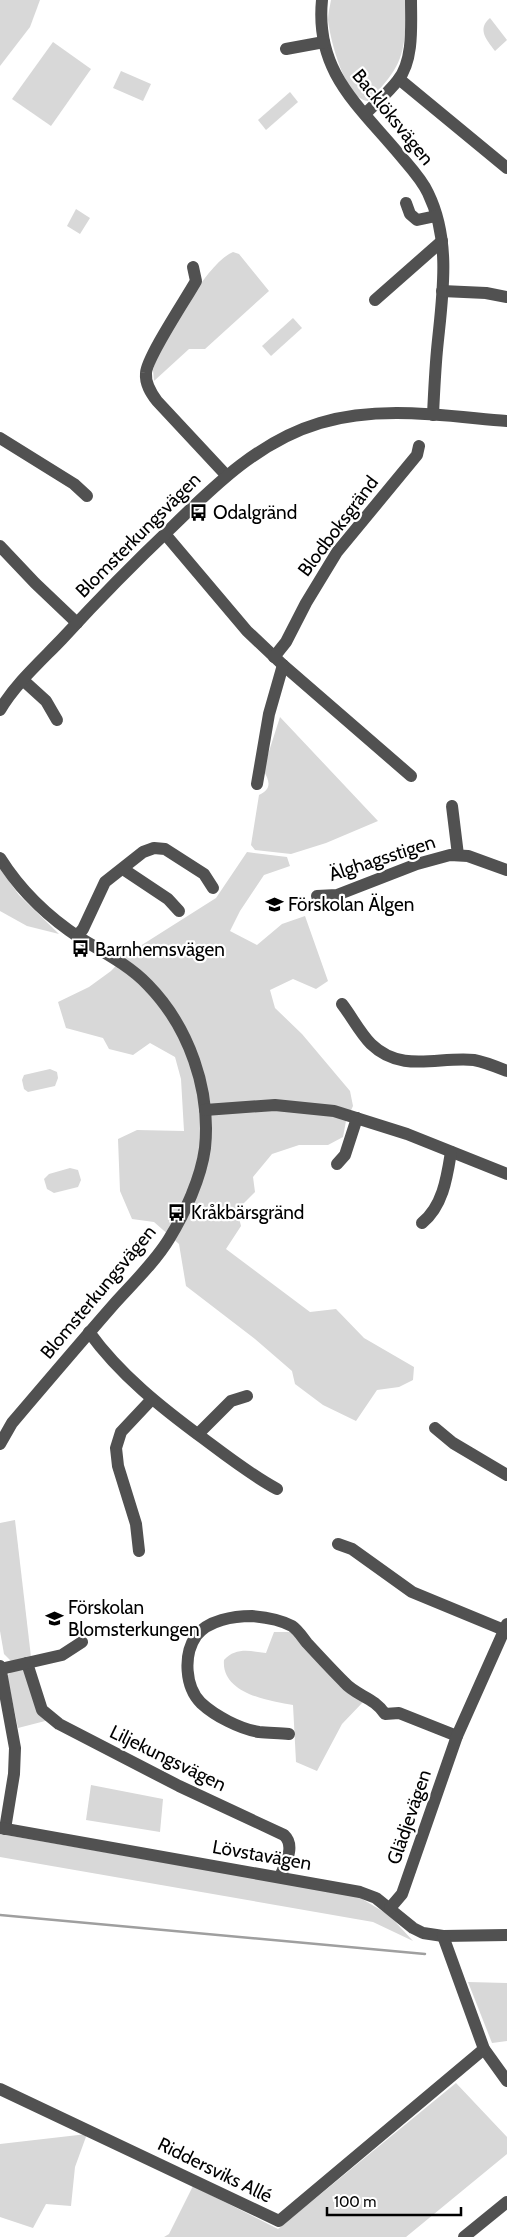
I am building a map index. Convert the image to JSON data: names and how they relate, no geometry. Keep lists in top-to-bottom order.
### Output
{
  "streets": {
    "street": [
      "Backlöksvägen",
      "Blodboksgränd",
      "Blomsterkungsvägen",
      "Älghagsstigen",
      "Liljekungsvägen",
      "Glädjevägen",
      "Lövstavägen",
      "Riddersviks Allé"
    ]
  },
  "crossings": [
    ["Backlöksvägen", "Blomsterkungsvägen"],
    ["Liljekungsvägen", "Lövstavägen"],
    ["Glädjevägen", "Lövstavägen"]
  ],
  "places": {
    "bus stop": ["Odalgränd", "Barnhemsvägen", "Kråkbärsgränd"],
    "school or university": ["Förskolan Älgen", "Förskolan Blomsterkungen"]
  },
  "scale_bar": "100 m"
}
